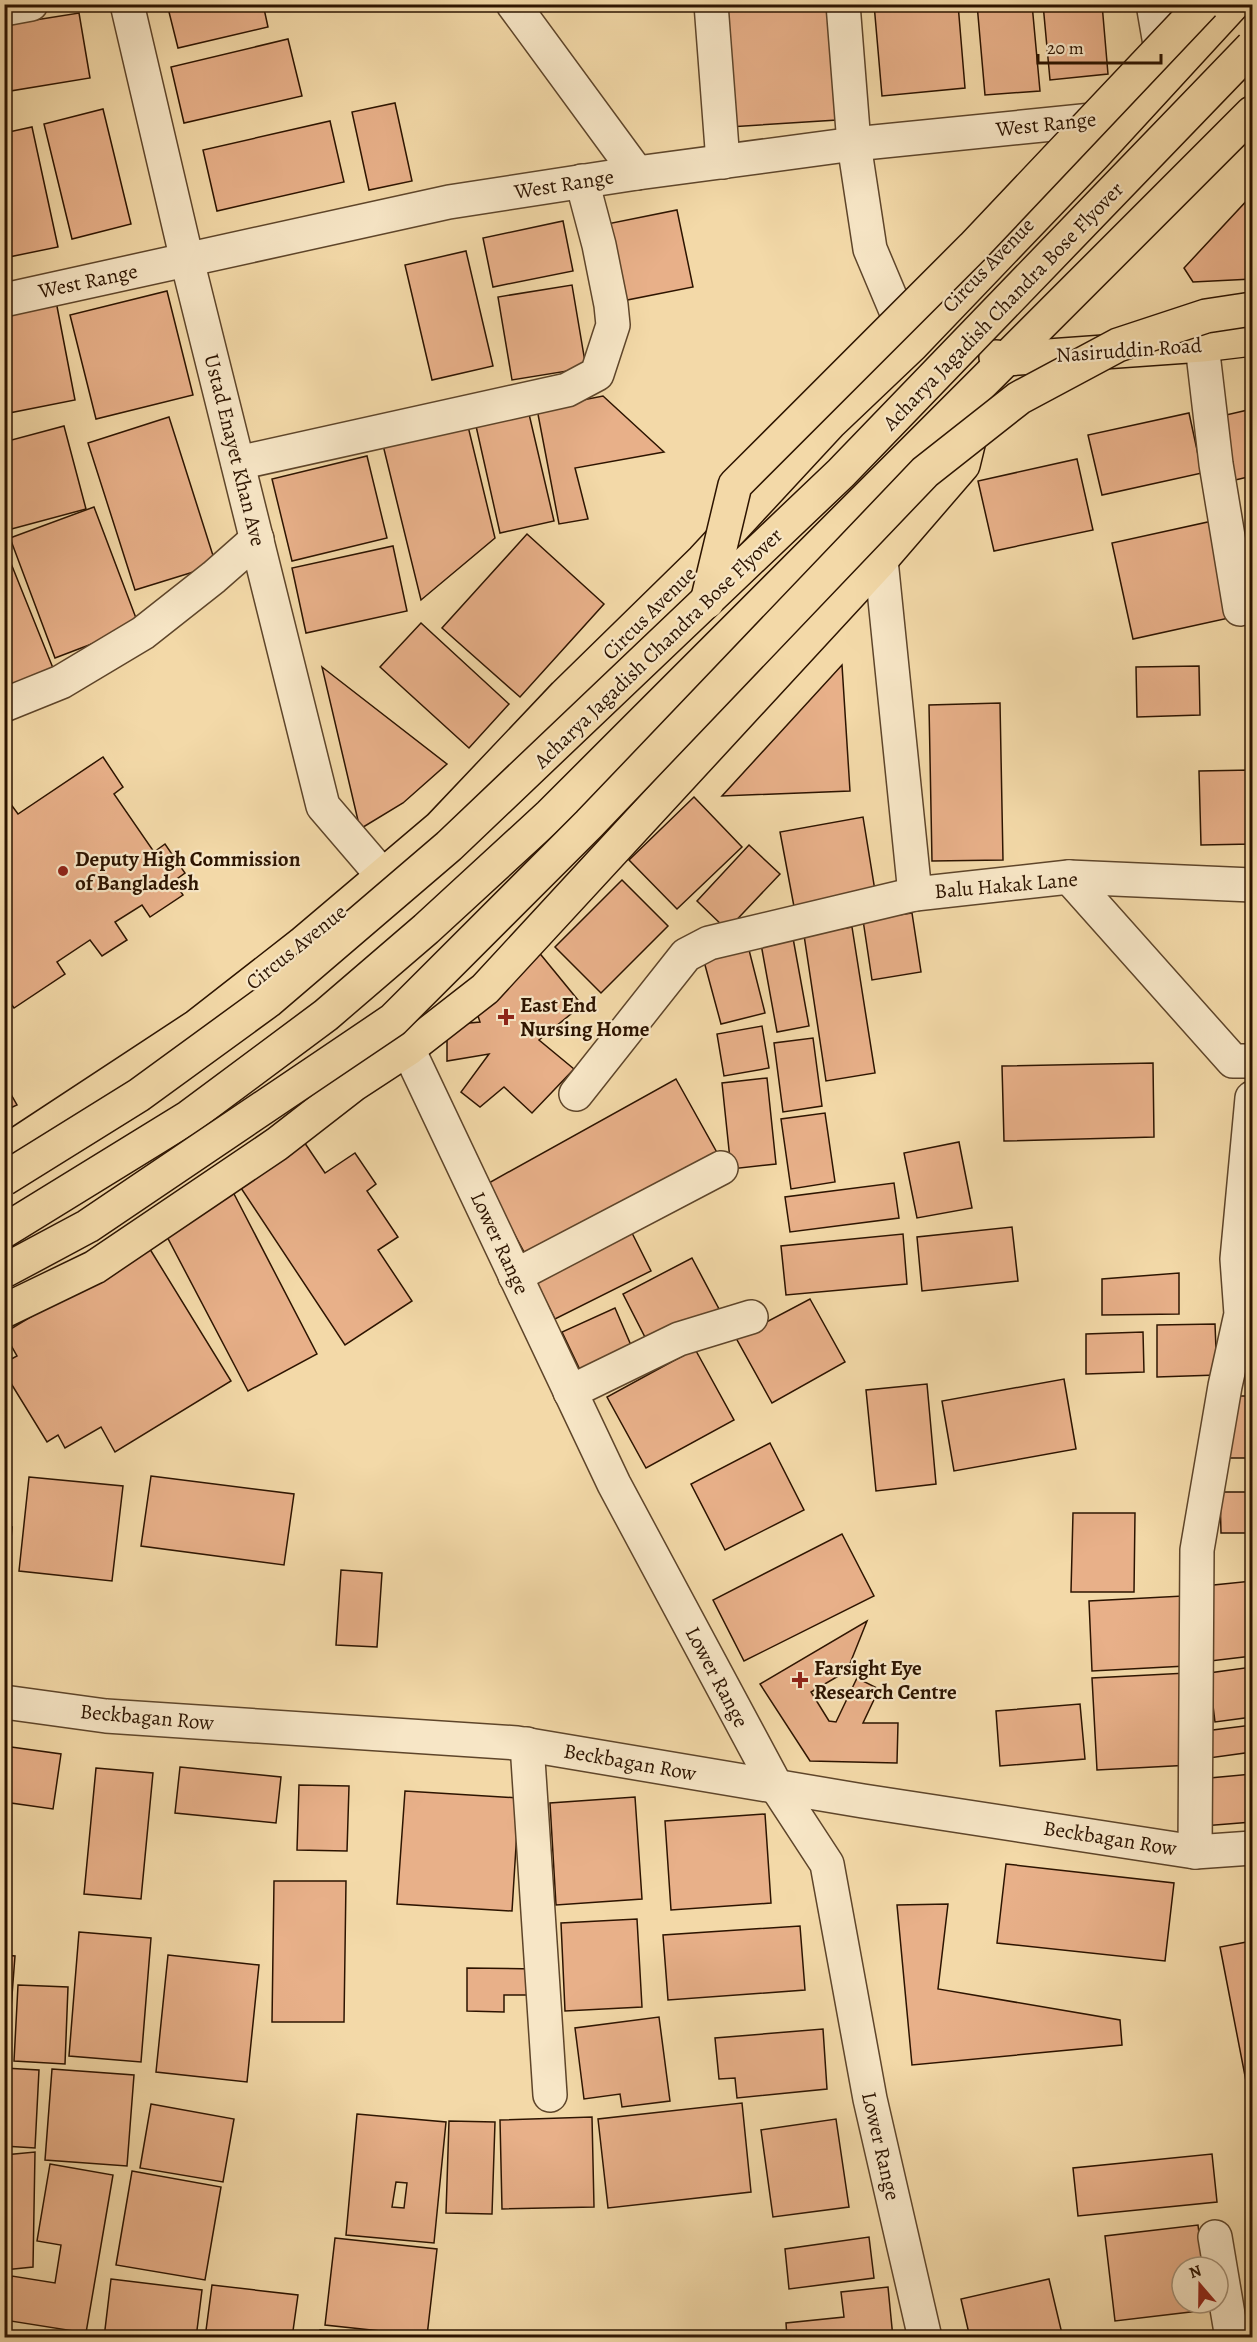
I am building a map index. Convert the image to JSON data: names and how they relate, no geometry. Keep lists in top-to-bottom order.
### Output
{
  "streets": {
    "main road": ["Circus Avenue", "Acharya Jagadish Chandra Bose Flyover", "Nasiruddin Road"],
    "street": [
      "West Range",
      "Ustad Enayet Khan Ave",
      "Balu Hakak Lane",
      "Lower Range",
      "Beckbagan Row"
    ]
  },
  "crossings": [
    ["West Range", "Circus Avenue"],
    ["West Range", "Ustad Enayet Khan Ave"],
    ["Circus Avenue", "Nasiruddin Road"],
    ["Circus Avenue", "Ustad Enayet Khan Ave"],
    ["Acharya Jagadish Chandra Bose Flyover", "Nasiruddin Road"],
    ["Lower Range", "Beckbagan Row"]
  ],
  "places": {
    "other": ["Deputy High Commission of Bangladesh"],
    "health": ["East End Nursing Home", "Farsight Eye Research Centre"]
  },
  "scale_bar": "20 m",
  "north": "top"
}
